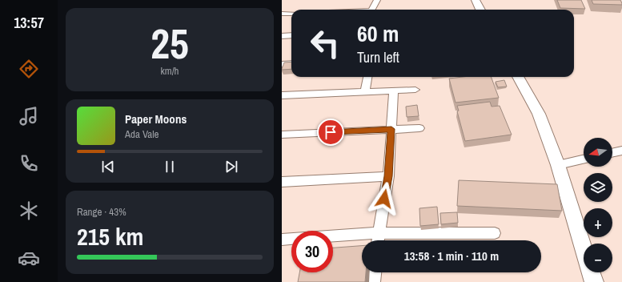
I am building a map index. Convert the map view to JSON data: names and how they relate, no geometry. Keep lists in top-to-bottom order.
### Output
{
  "north": "left",
  "page": {
    "tabs": "13:57",
    "tile": [
      ["25", "km/h"],
      ["Range · 43%", "215 km"]
    ],
    "turn": ["60 m", "Turn left"],
    "song": ["Paper Moons", "Ada Vale"],
    "map_buttons": ["+", "−"],
    "limit": "30",
    "trip": "13:58 · 1 min · 110 m"
  }
}
